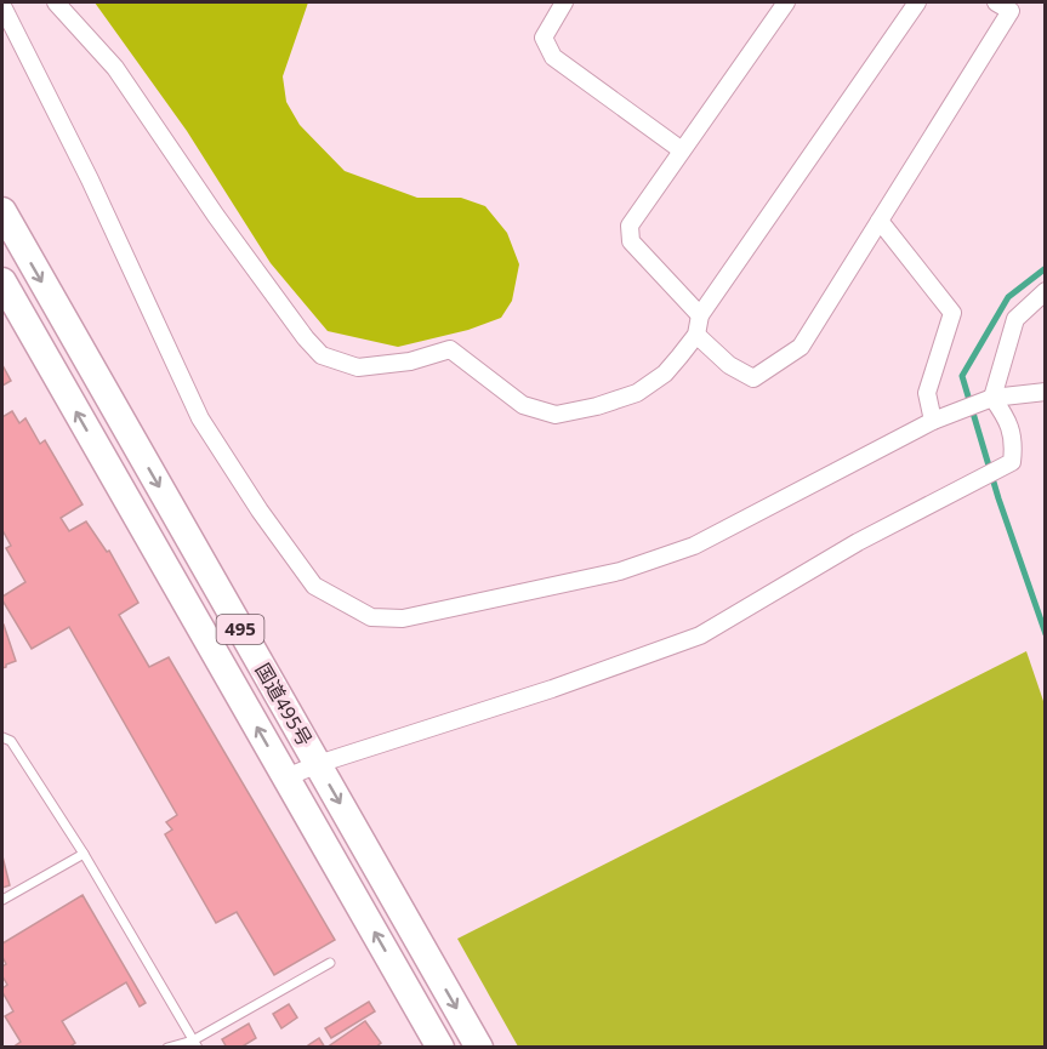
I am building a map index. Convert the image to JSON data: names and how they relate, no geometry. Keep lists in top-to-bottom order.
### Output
{
  "streets": {
    "highway": ["495", "国道495号"]
  }
}
